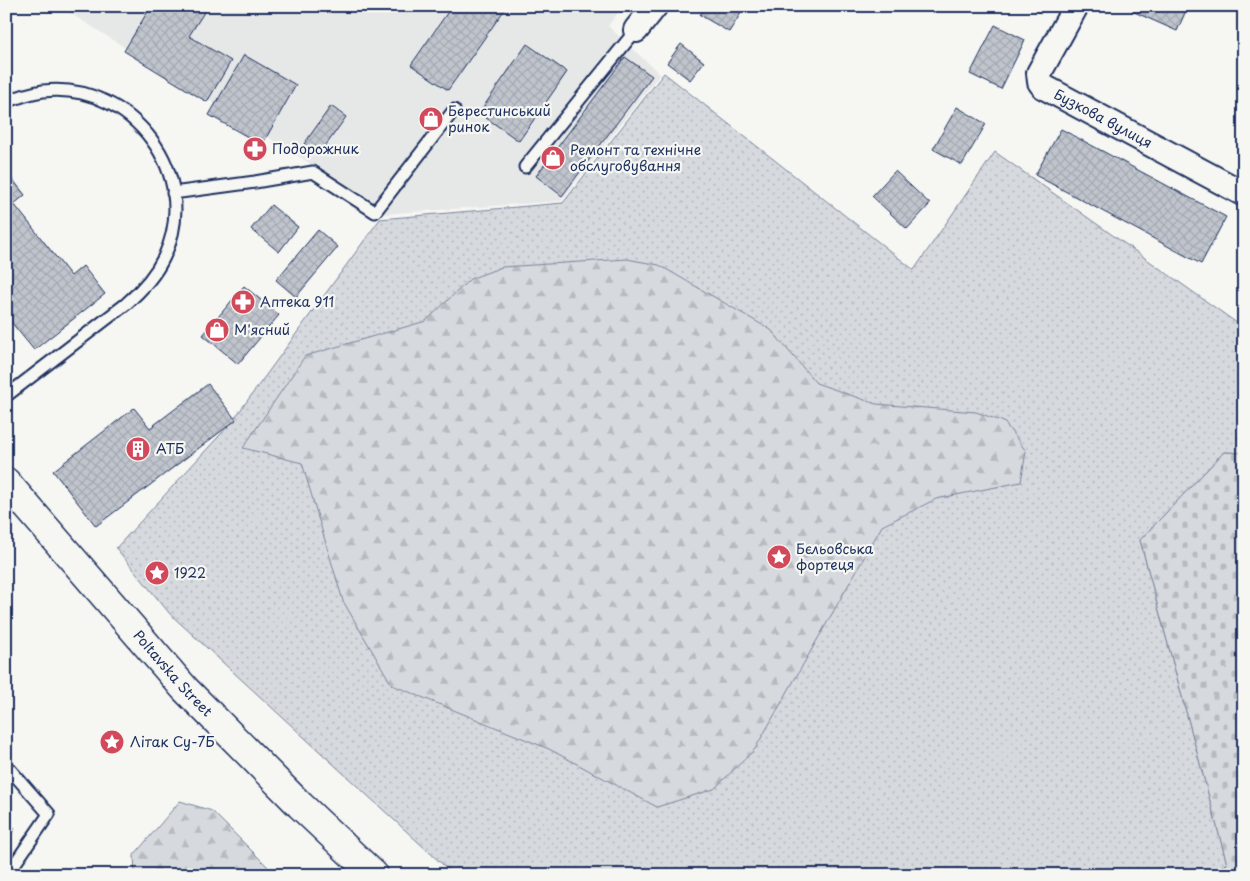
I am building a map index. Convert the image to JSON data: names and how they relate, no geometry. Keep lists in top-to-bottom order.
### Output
{
  "streets": {
    "highway": ["Poltavska Street"],
    "street": ["Бузкова вулиця"]
  },
  "places": {
    "shop": ["Берестинський ринок", "Ремонт та технічне обслуговування", "М'ясний"],
    "pharmacy": ["Подорожник", "Аптека 911"],
    "building": ["АТБ"],
    "place": ["Бєльовська фортеця", "1922", "Літак Су-7Б"]
  }
}
